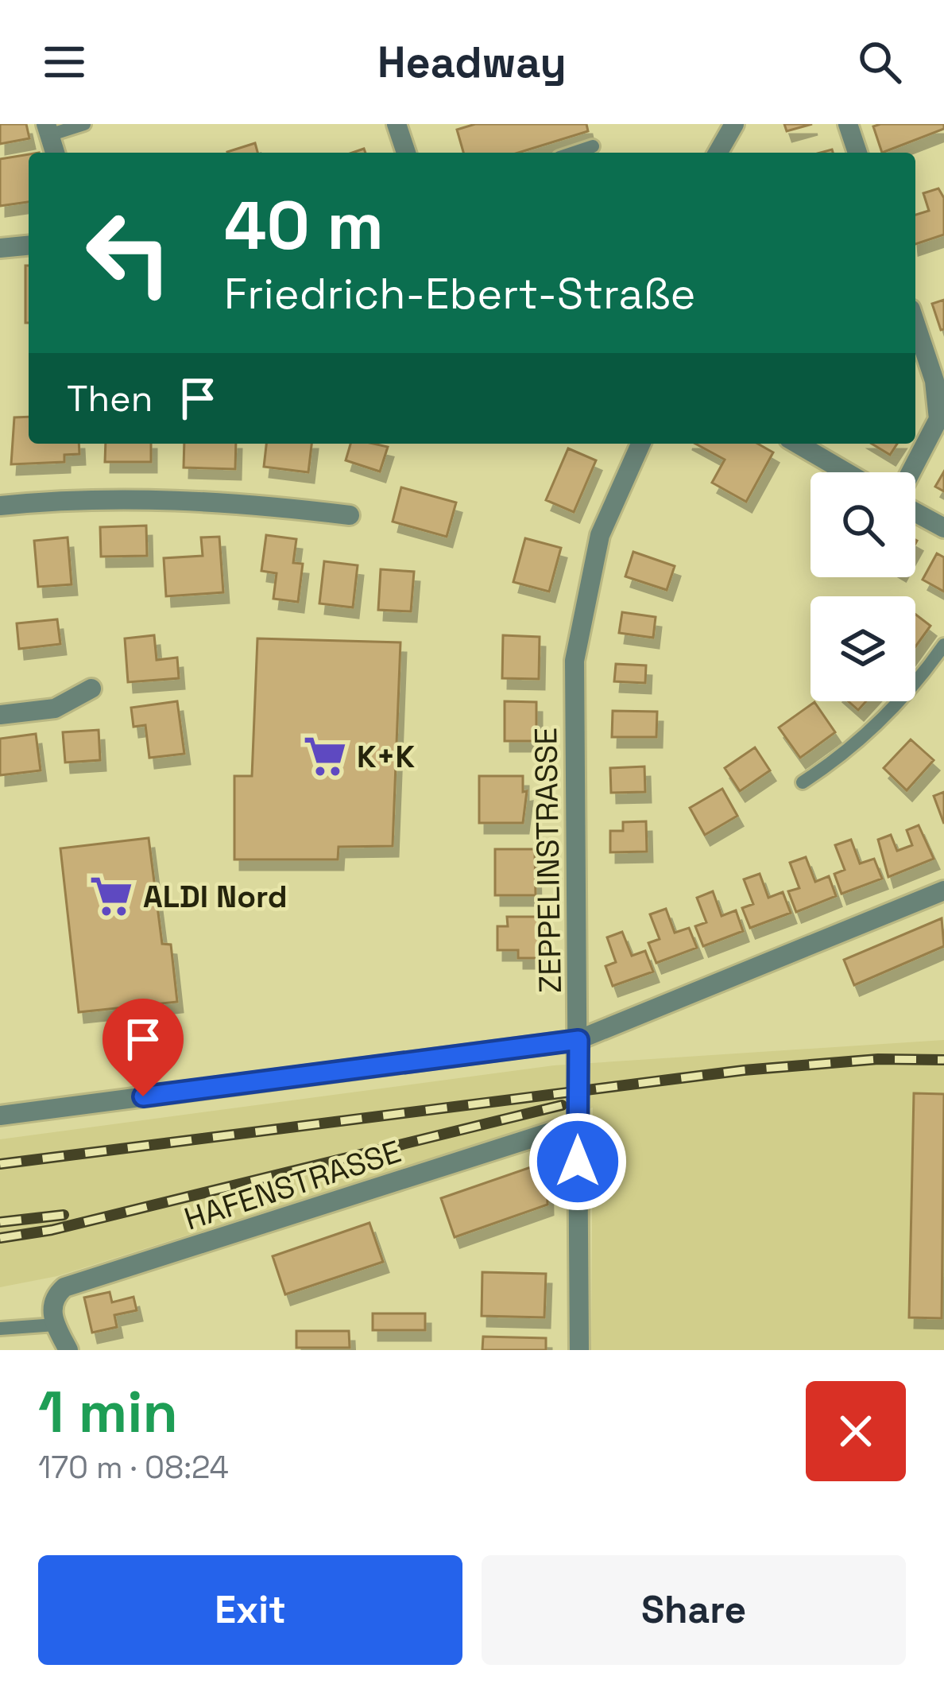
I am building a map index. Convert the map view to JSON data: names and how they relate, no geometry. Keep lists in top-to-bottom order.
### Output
{
  "streets": {
    "street": ["ZEPPELINSTRASSE", "HAFENSTRASSE"]
  },
  "crossings": [
    ["ZEPPELINSTRASSE", "HAFENSTRASSE"]
  ],
  "places": {
    "supermarket": ["K+K", "ALDI Nord"]
  },
  "page": {
    "header": "Headway",
    "turn": ["40 m", "Friedrich-Ebert-Straße"],
    "then": "Then",
    "heading": ["1 min", "170 m · 08:24"],
    "buttons": ["Exit", "Share"]
  }
}
